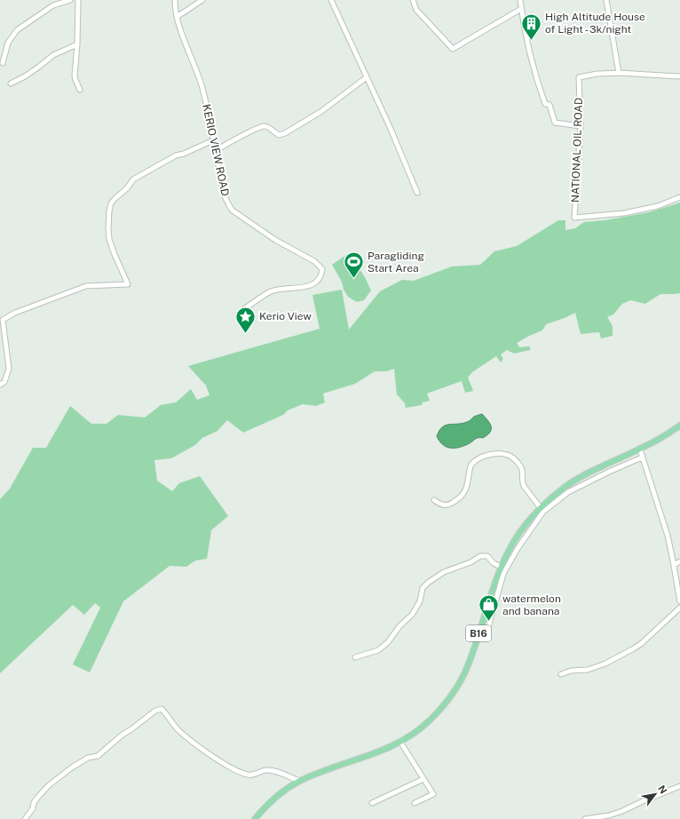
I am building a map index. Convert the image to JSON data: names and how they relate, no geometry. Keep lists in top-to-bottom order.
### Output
{
  "streets": {
    "main road": ["B16"],
    "street": ["KERIO VIEW ROAD", "NATIONAL OIL ROAD"]
  },
  "places": {
    "building": ["High Altitude House of Light - 3k/night"],
    "sports": ["Paragliding Start Area"],
    "place": ["Kerio View"],
    "shop": ["watermelon and banana"]
  },
  "north": "top right"
}
